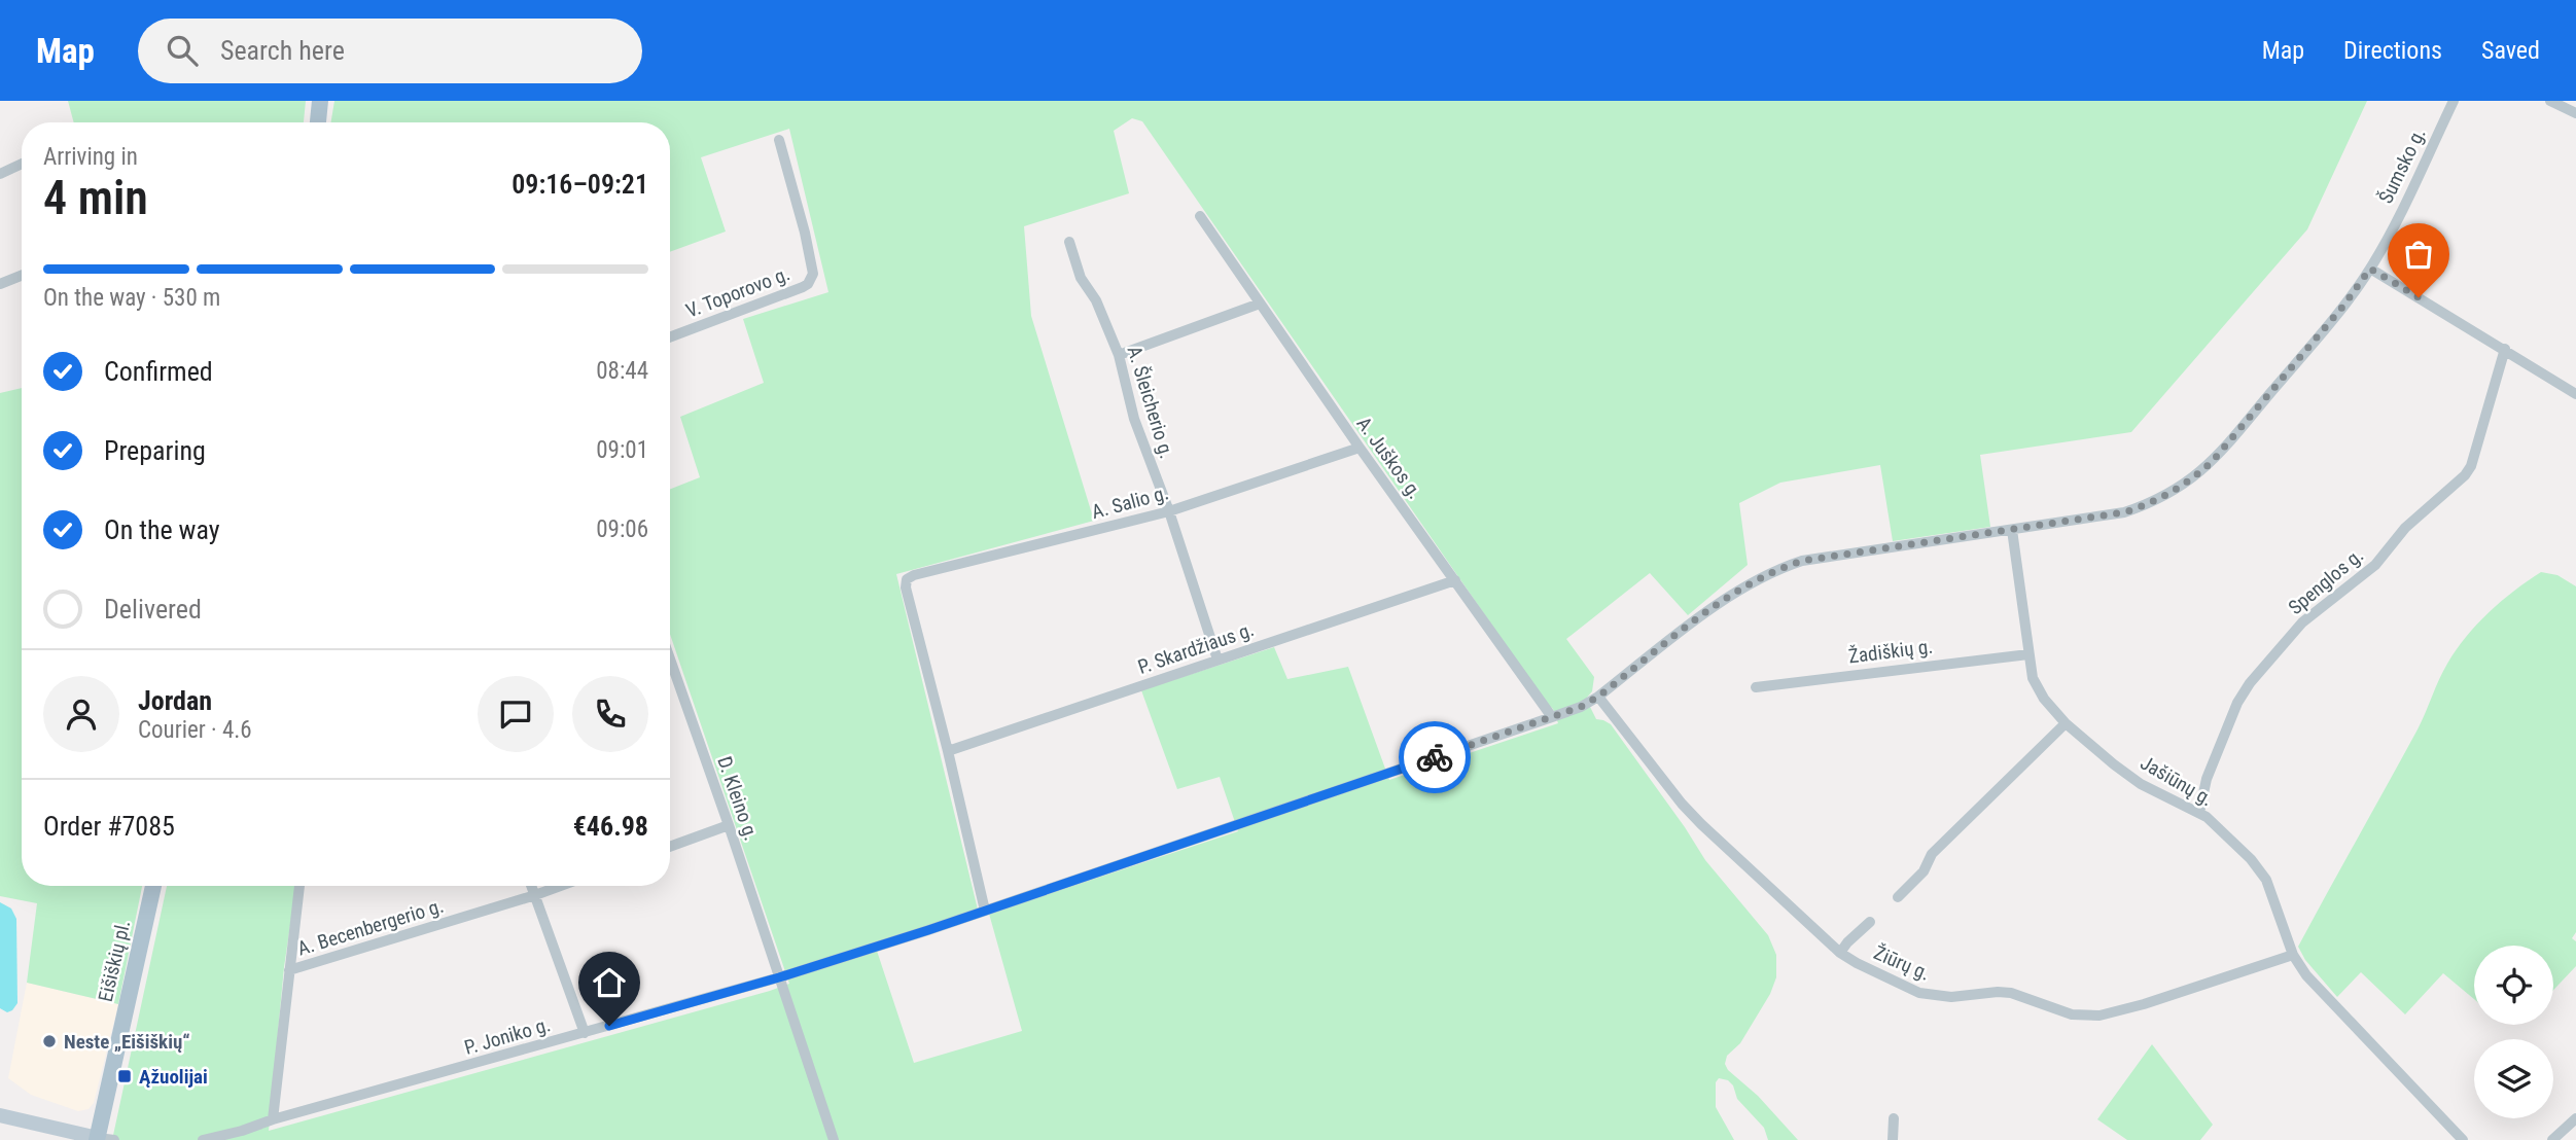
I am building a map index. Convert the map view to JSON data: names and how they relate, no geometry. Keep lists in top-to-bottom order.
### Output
{
  "streets": {
    "main road": ["Eišiškių pl."],
    "street": [
      "Šumsko g.",
      "V. Toporovo g.",
      "A. Šleicherio g.",
      "A. Juškos g.",
      "A. Salio g.",
      "Spenglos g.",
      "P. Skardžiaus g.",
      "Žadiškių g.",
      "Jašiūnų g.",
      "D. Kleino g.",
      "A. Becenbergerio g.",
      "Žiūrų g.",
      "P. Joniko g."
    ]
  },
  "crossings": [
    ["Šumsko g.", "Jašiūnų g."],
    ["Šumsko g.", "Žiūrų g."],
    ["Šumsko g.", "P. Joniko g."],
    ["A. Šleicherio g.", "A. Salio g."],
    ["A. Šleicherio g.", "P. Skardžiaus g."],
    ["A. Juškos g.", "A. Salio g."],
    ["A. Juškos g.", "P. Skardžiaus g."],
    ["A. Juškos g.", "P. Joniko g."],
    ["A. Salio g.", "P. Skardžiaus g."],
    ["Spenglos g.", "Jašiūnų g."],
    ["Žadiškių g.", "Jašiūnų g."],
    ["Jašiūnų g.", "Žiūrų g."],
    ["D. Kleino g.", "P. Joniko g."],
    ["Žiūrų g.", "P. Joniko g."]
  ],
  "places": {
    "other": ["Neste „Eišiškių“"],
    "transit": ["Ąžuolijai"]
  },
  "page": {
    "header": "Map",
    "search": "Search here",
    "nav": ["Map", "Directions", "Saved"],
    "heading": ["4 min", "Arriving in", "09:16–09:21"],
    "panel": [
      "Jordan",
      "Courier · 4.6",
      "Order #7085",
      "€46.98"
    ],
    "bar": "On the way · 530 m",
    "list": [
      ["Confirmed", "08:44"],
      ["Preparing", "09:01"],
      ["On the way", "09:06"],
      "Delivered"
    ]
  }
}
